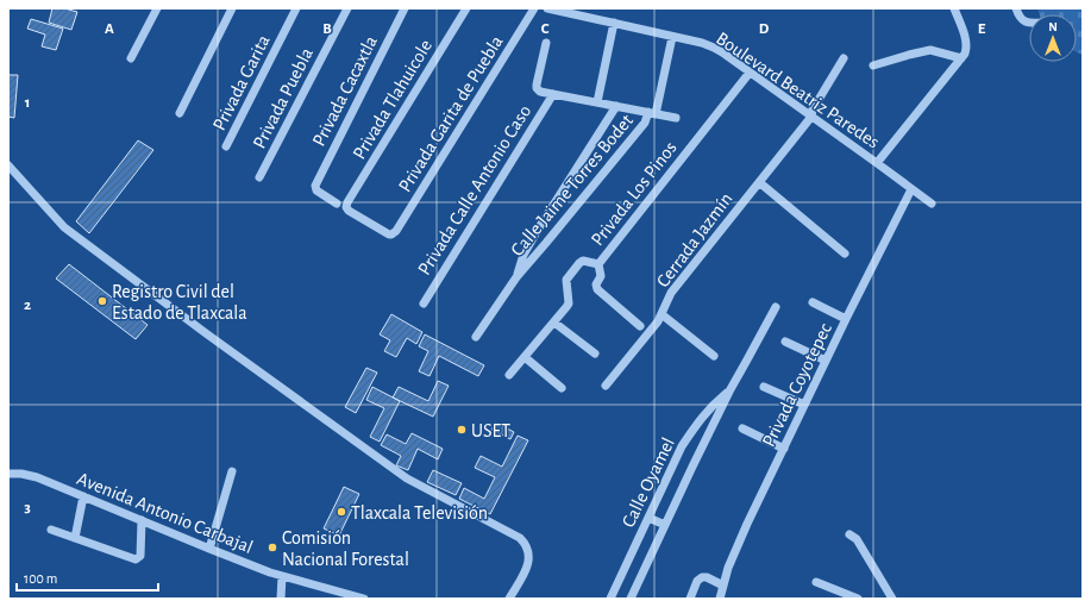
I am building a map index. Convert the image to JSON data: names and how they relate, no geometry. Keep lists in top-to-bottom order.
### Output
{
  "streets": {
    "street": [
      "Privada Garita",
      "Boulevard Beatriz Paredes",
      "Privada Cacaxtla",
      "Privada Puebla",
      "Privada Tlahuicole",
      "Privada Garita de Puebla",
      "Calle Jaime Torres Bodet",
      "Privada Calle Antonio Caso",
      "Privada Los Pinos",
      "Cerrada Jazmín",
      "Privada Coyotepec",
      "Calle Oyamel",
      "Avenida Antonio Carbajal"
    ]
  },
  "crossings": [
    ["Boulevard Beatriz Paredes", "Calle Jaime Torres Bodet"],
    ["Boulevard Beatriz Paredes", "Privada Los Pinos"],
    ["Boulevard Beatriz Paredes", "Cerrada Jazmín"],
    ["Boulevard Beatriz Paredes", "Privada Coyotepec"],
    ["Privada Tlahuicole", "Privada Garita de Puebla"]
  ],
  "places": [
    "Registro Civil del Estado de Tlaxcala",
    "USET",
    "Tlaxcala Televisión",
    "Comisión Nacional Forestal"
  ],
  "scale_bar": "100 m",
  "north": "top",
  "grid": {
    "columns": [
      "A",
      "B",
      "C",
      "D",
      "E"
    ],
    "rows": ["1", "2", "3"]
  }
}
